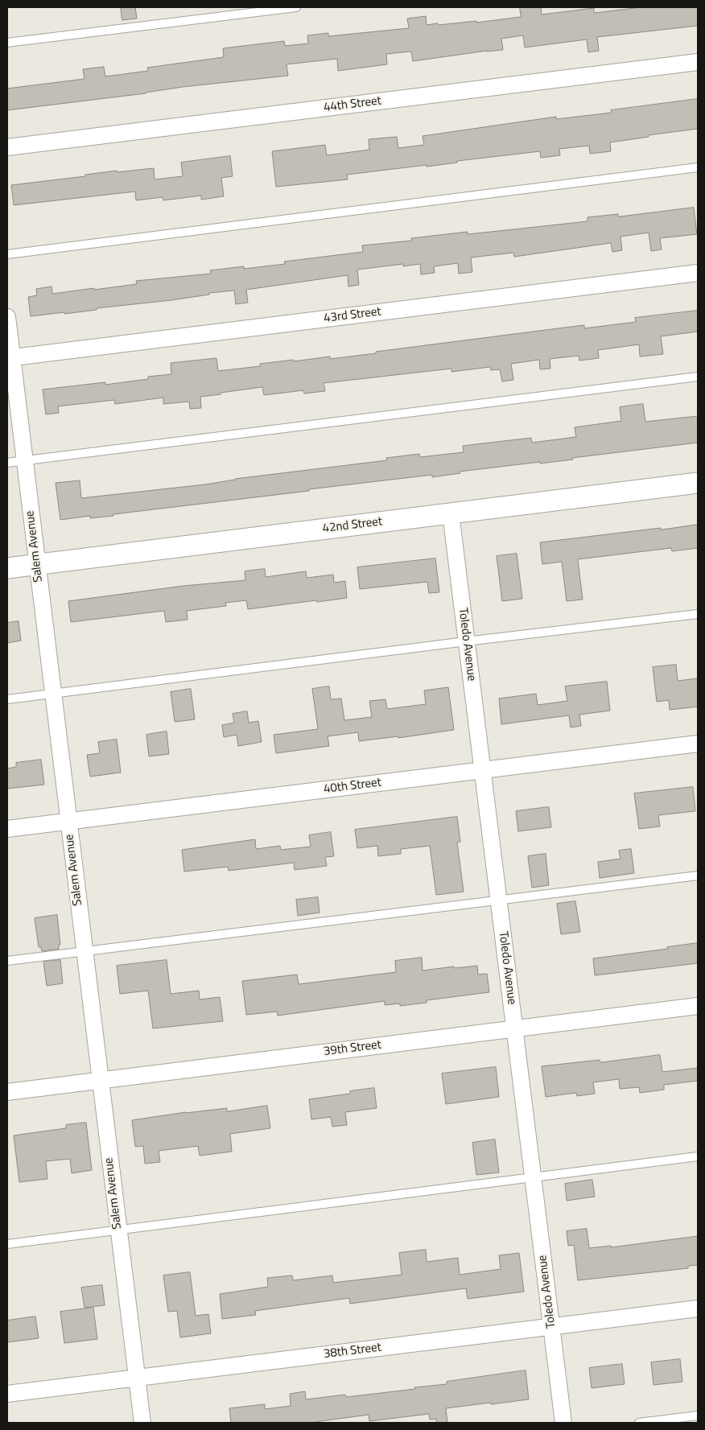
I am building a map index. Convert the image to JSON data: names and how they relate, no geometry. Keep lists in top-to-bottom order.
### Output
{
  "streets": {
    "street": [
      "44th Street",
      "43rd Street",
      "42nd Street",
      "Salem Avenue",
      "Toledo Avenue",
      "40th Street",
      "39th Street",
      "38th Street"
    ]
  },
  "crossings": [
    ["43rd Street", "Salem Avenue"],
    ["42nd Street", "Salem Avenue"],
    ["42nd Street", "Toledo Avenue"],
    ["Salem Avenue", "40th Street"],
    ["Salem Avenue", "39th Street"],
    ["Salem Avenue", "38th Street"],
    ["Toledo Avenue", "40th Street"],
    ["Toledo Avenue", "39th Street"],
    ["Toledo Avenue", "38th Street"]
  ]
}
